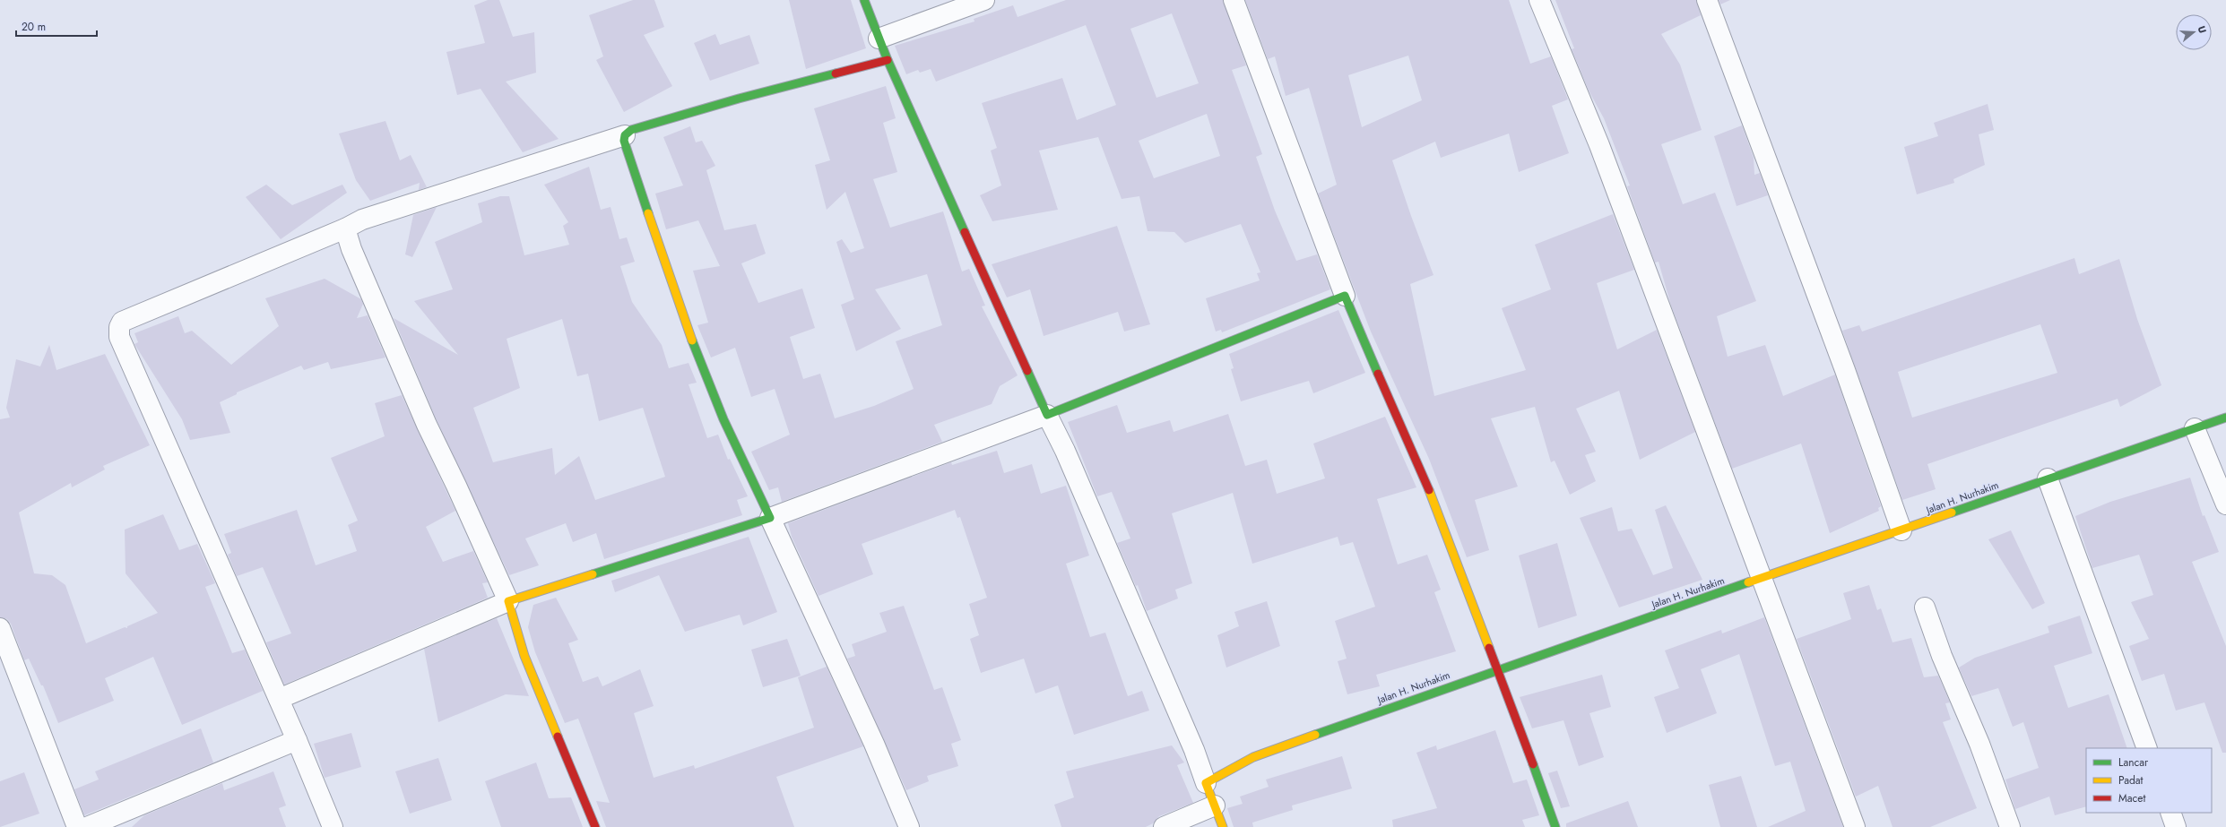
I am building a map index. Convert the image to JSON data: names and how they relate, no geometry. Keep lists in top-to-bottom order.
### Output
{
  "streets": {
    "street": ["Jalan H. Nurhakim"]
  },
  "legend": ["Lancar", "Padat", "Macet"],
  "scale_bar": "20 m",
  "north": "right"
}
